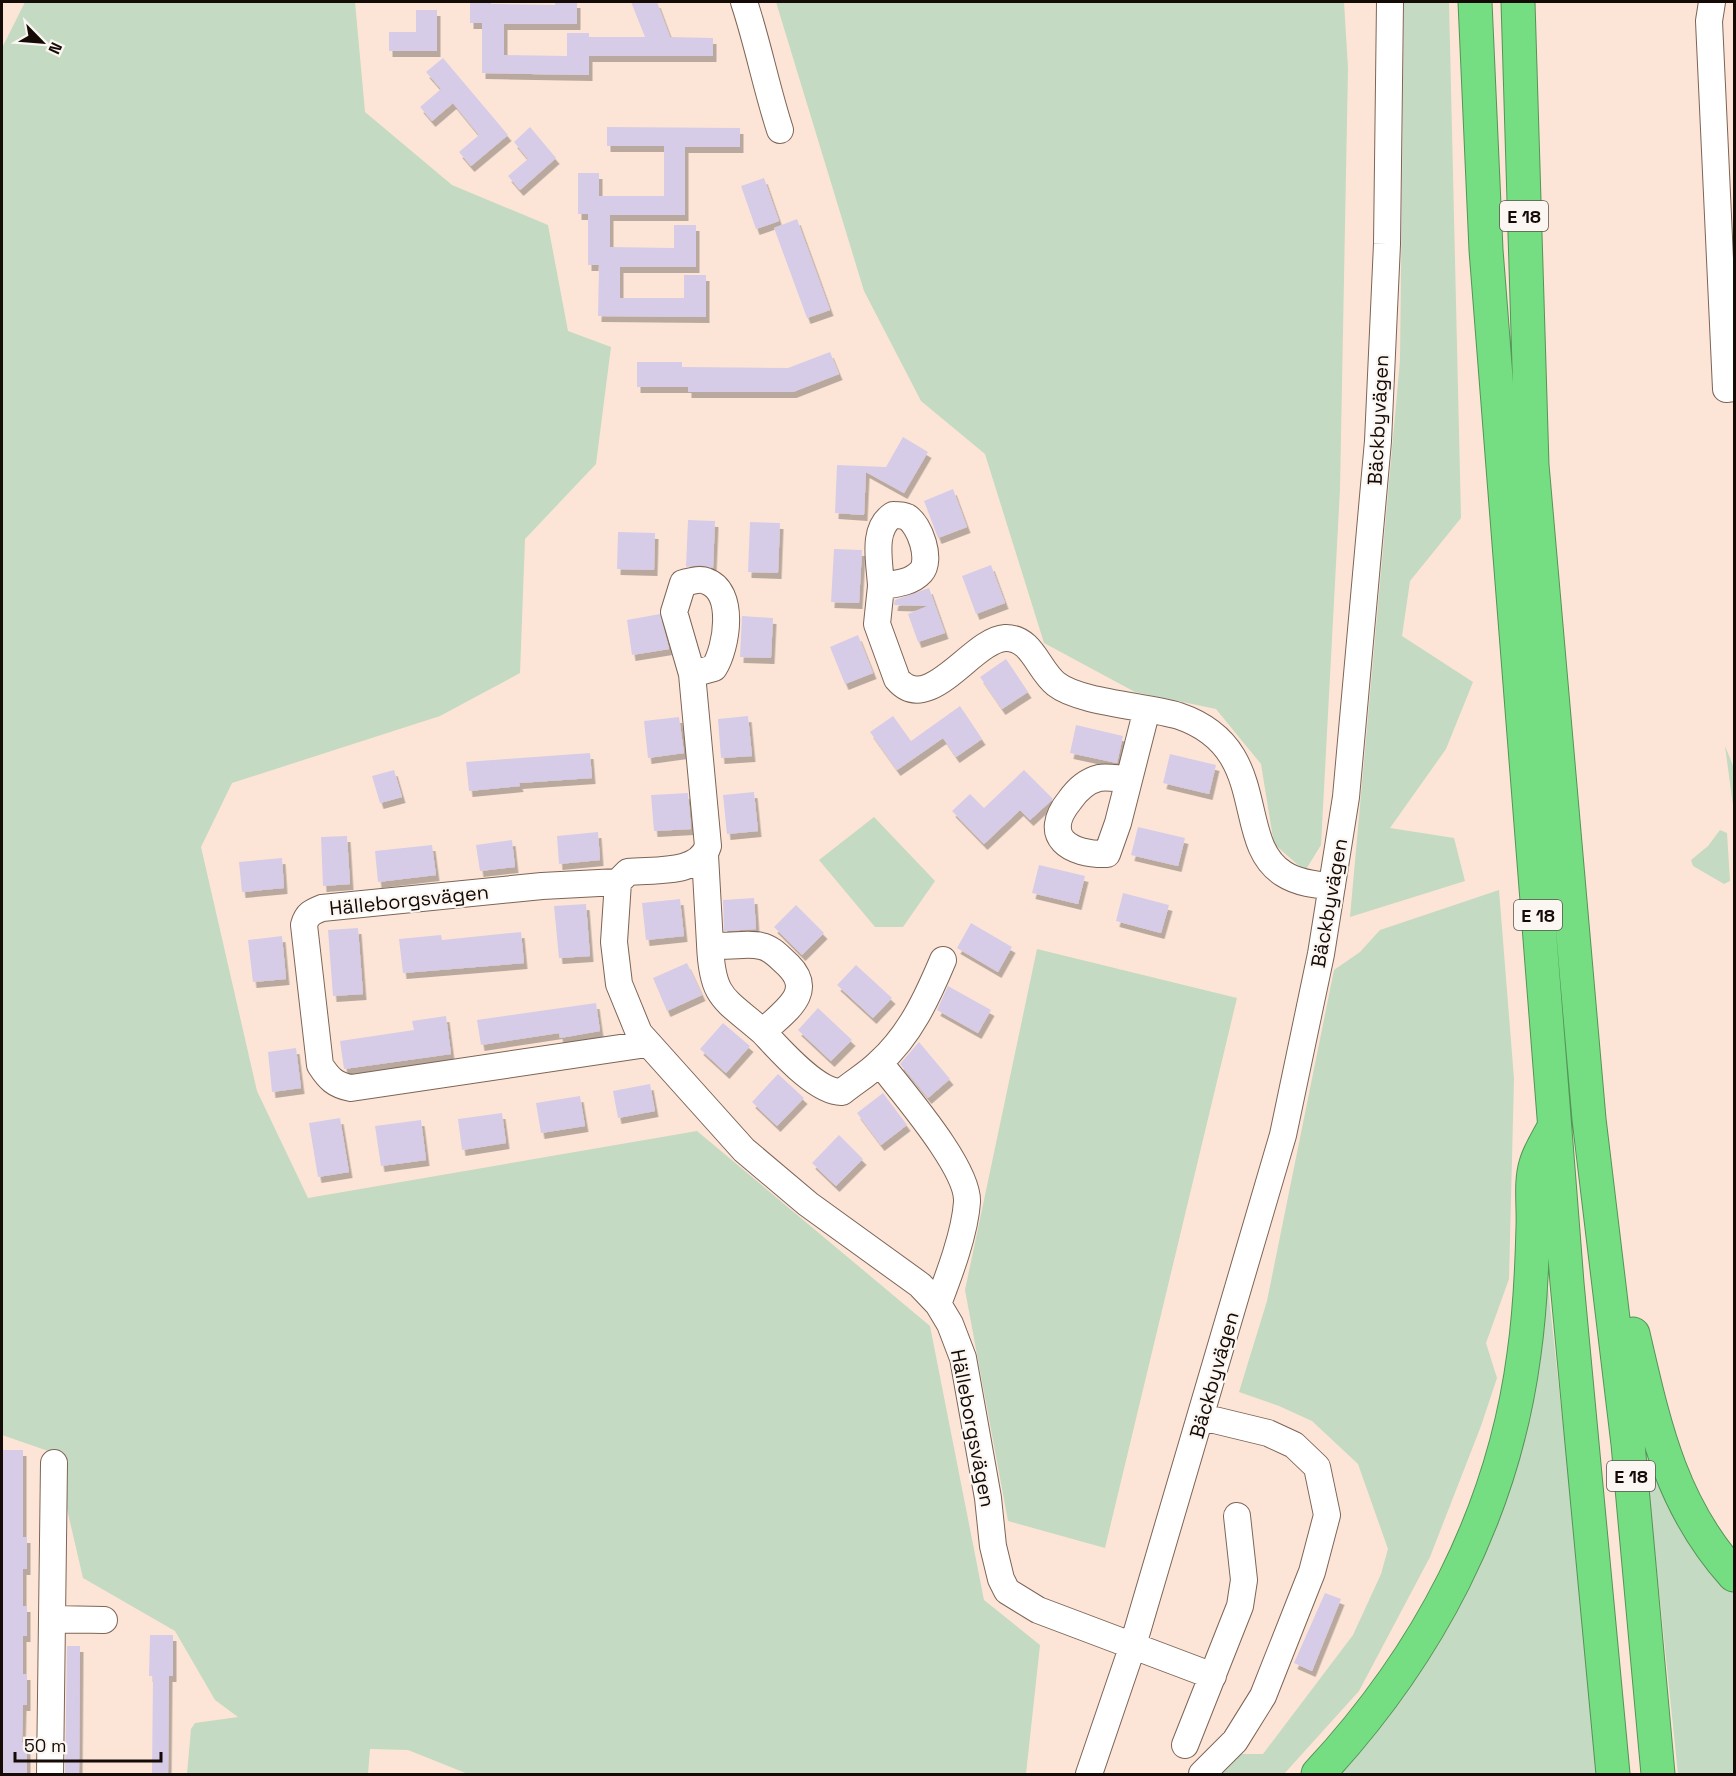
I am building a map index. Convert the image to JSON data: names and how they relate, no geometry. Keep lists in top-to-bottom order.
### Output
{
  "streets": {
    "highway": ["E 18"],
    "street": ["Bäckbyvägen", "Hälleborgsvägen"]
  },
  "crossings": [
    ["Bäckbyvägen", "Hälleborgsvägen"]
  ],
  "scale_bar": "50 m",
  "north": "bottom right"
}
